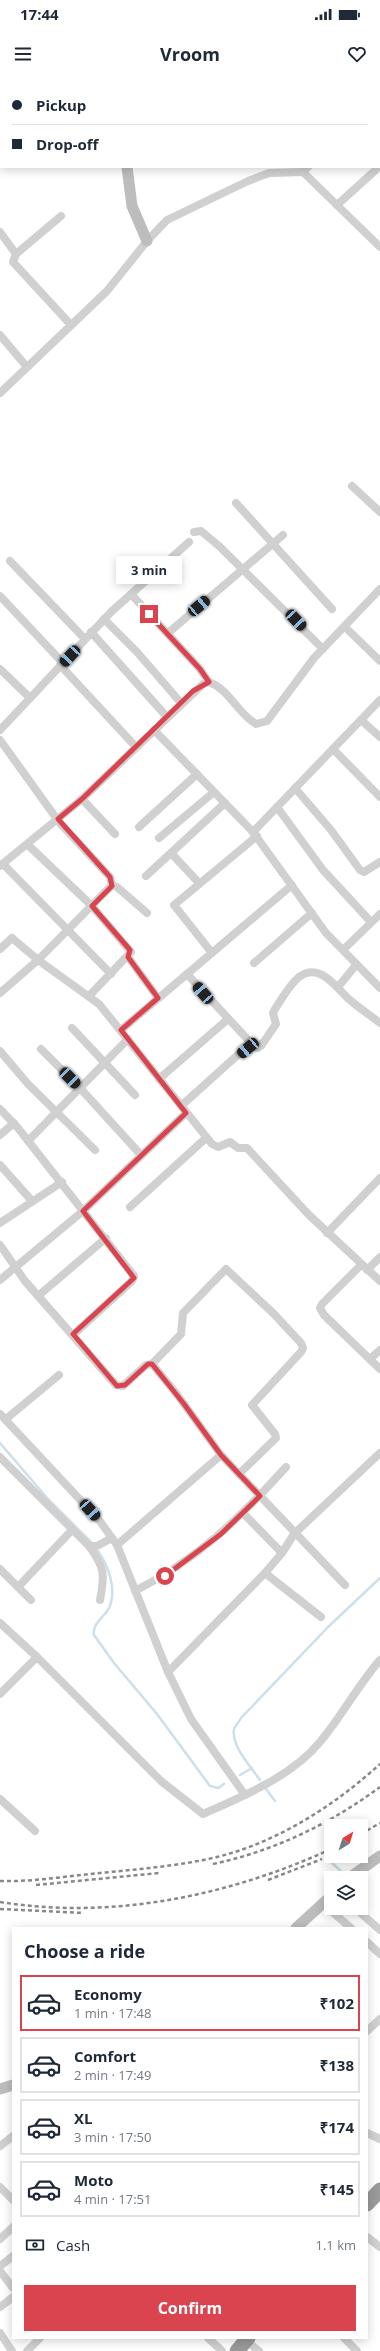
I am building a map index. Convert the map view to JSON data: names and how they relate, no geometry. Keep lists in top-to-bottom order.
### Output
{
  "north": "top right",
  "page": {
    "status": "17:44",
    "header": "Vroom",
    "banner": ["Pickup", "Drop-off"],
    "bubble": "3 min",
    "heading": "Choose a ride",
    "list": [
      {
        "name": "Economy",
        "note": "1 min · 17:48",
        "value": "₹102"
      },
      {
        "name": "Comfort",
        "note": "2 min · 17:49",
        "value": "₹138"
      },
      {
        "name": "XL",
        "note": "3 min · 17:50",
        "value": "₹174"
      },
      {
        "name": "Moto",
        "note": "4 min · 17:51",
        "value": "₹145"
      }
    ],
    "pay": ["Cash", "1.1 km"],
    "buttons": "Confirm"
  }
}
